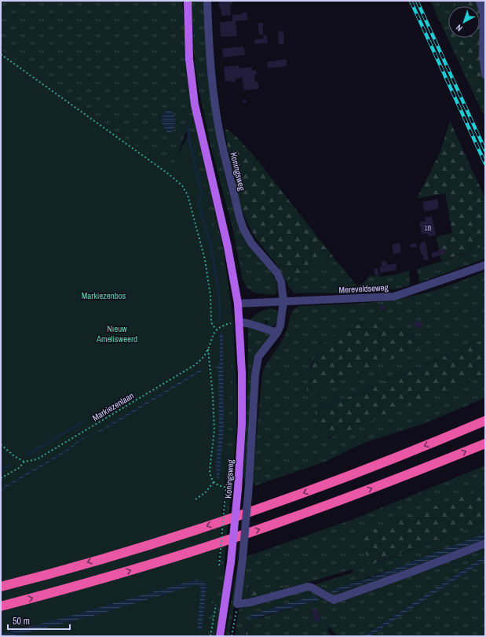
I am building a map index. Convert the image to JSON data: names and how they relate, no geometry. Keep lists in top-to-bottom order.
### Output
{
  "streets": {
    "main road": ["Koningsweg"],
    "street": ["Mereveldseweg"],
    "path": ["Markiezenlaan"]
  },
  "crossings": [
    ["Koningsweg", "Mereveldseweg"]
  ],
  "parks": ["Markiezenbos", "Nieuw Amelisweerd"],
  "house_numbers": ["1B"],
  "scale_bar": "50 m",
  "north": "bottom left"
}
